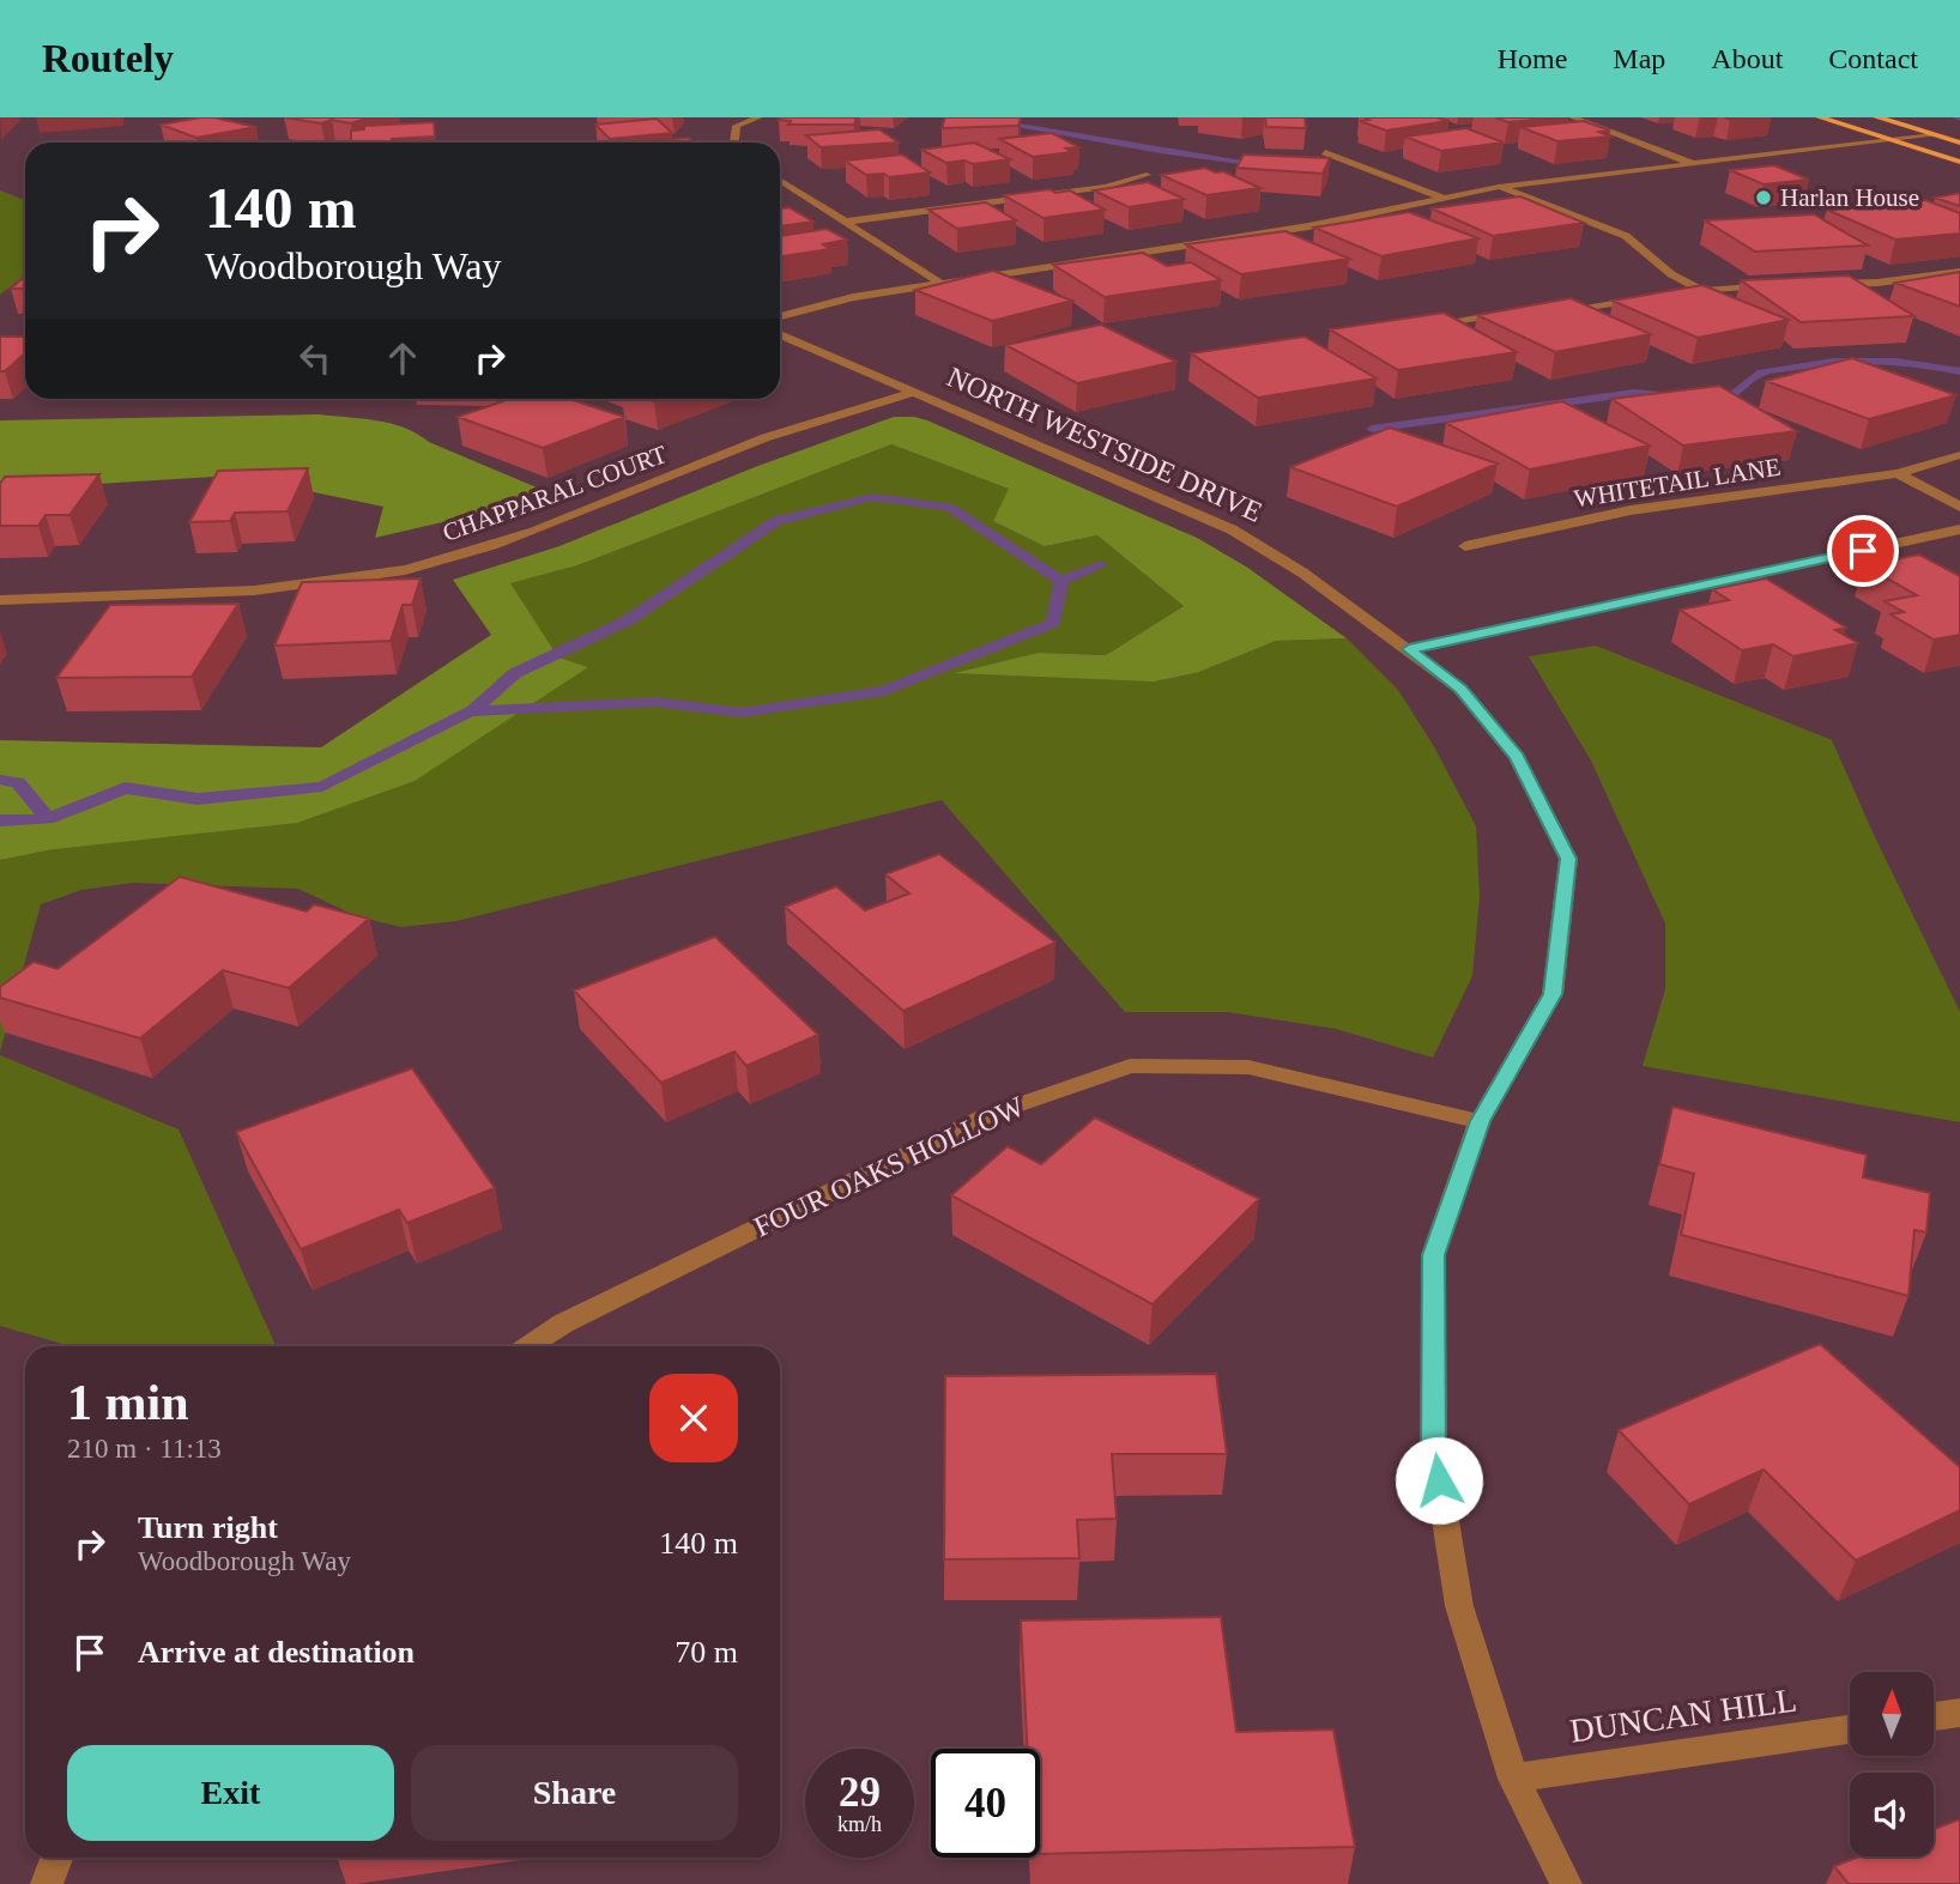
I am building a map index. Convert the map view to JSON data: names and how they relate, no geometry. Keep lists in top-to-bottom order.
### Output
{
  "streets": {
    "street": [
      "NORTH WESTSIDE DRIVE",
      "WHITETAIL LANE",
      "CHAPPARAL COURT",
      "FOUR OAKS HOLLOW",
      "DUNCAN HILL"
    ]
  },
  "crossings": [
    ["NORTH WESTSIDE DRIVE", "CHAPPARAL COURT"],
    ["NORTH WESTSIDE DRIVE", "FOUR OAKS HOLLOW"],
    ["NORTH WESTSIDE DRIVE", "DUNCAN HILL"]
  ],
  "places": ["Harlan House"],
  "north": "top",
  "page": {
    "header": "Routely",
    "nav": [
      "Home",
      "Map",
      "About",
      "Contact"
    ],
    "turn": ["140 m", "Woodborough Way"],
    "heading": ["1 min", "210 m · 11:13"],
    "list": [
      {
        "name": "Turn right",
        "note": "Woodborough Way",
        "value": "140 m"
      },
      {
        "name": "Arrive at destination",
        "value": "70 m"
      }
    ],
    "buttons": ["Exit", "Share"],
    "speed": "29 km/h",
    "limit": "40"
  }
}
